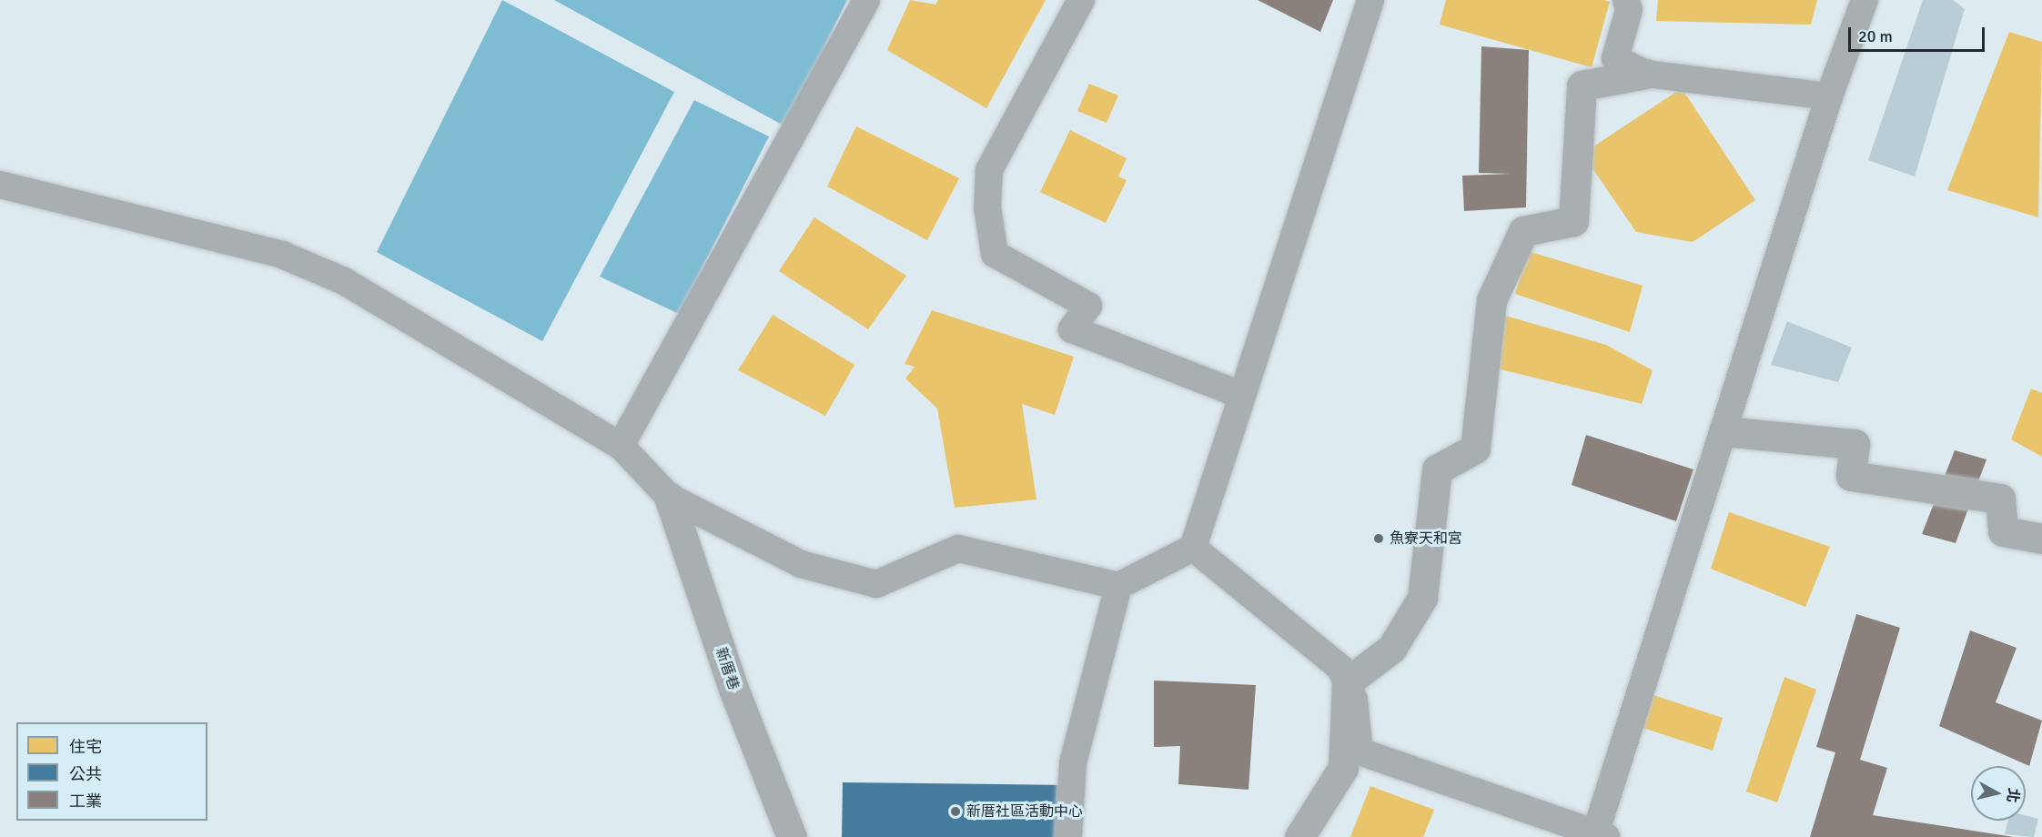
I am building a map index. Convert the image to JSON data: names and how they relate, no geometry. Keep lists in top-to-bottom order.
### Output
{
  "streets": {
    "street": ["新厝巷"]
  },
  "places": ["魚寮天和宮", "新厝社區活動中心"],
  "legend": ["住宅", "公共", "工業"],
  "scale_bar": "20 m",
  "north": "right"
}
